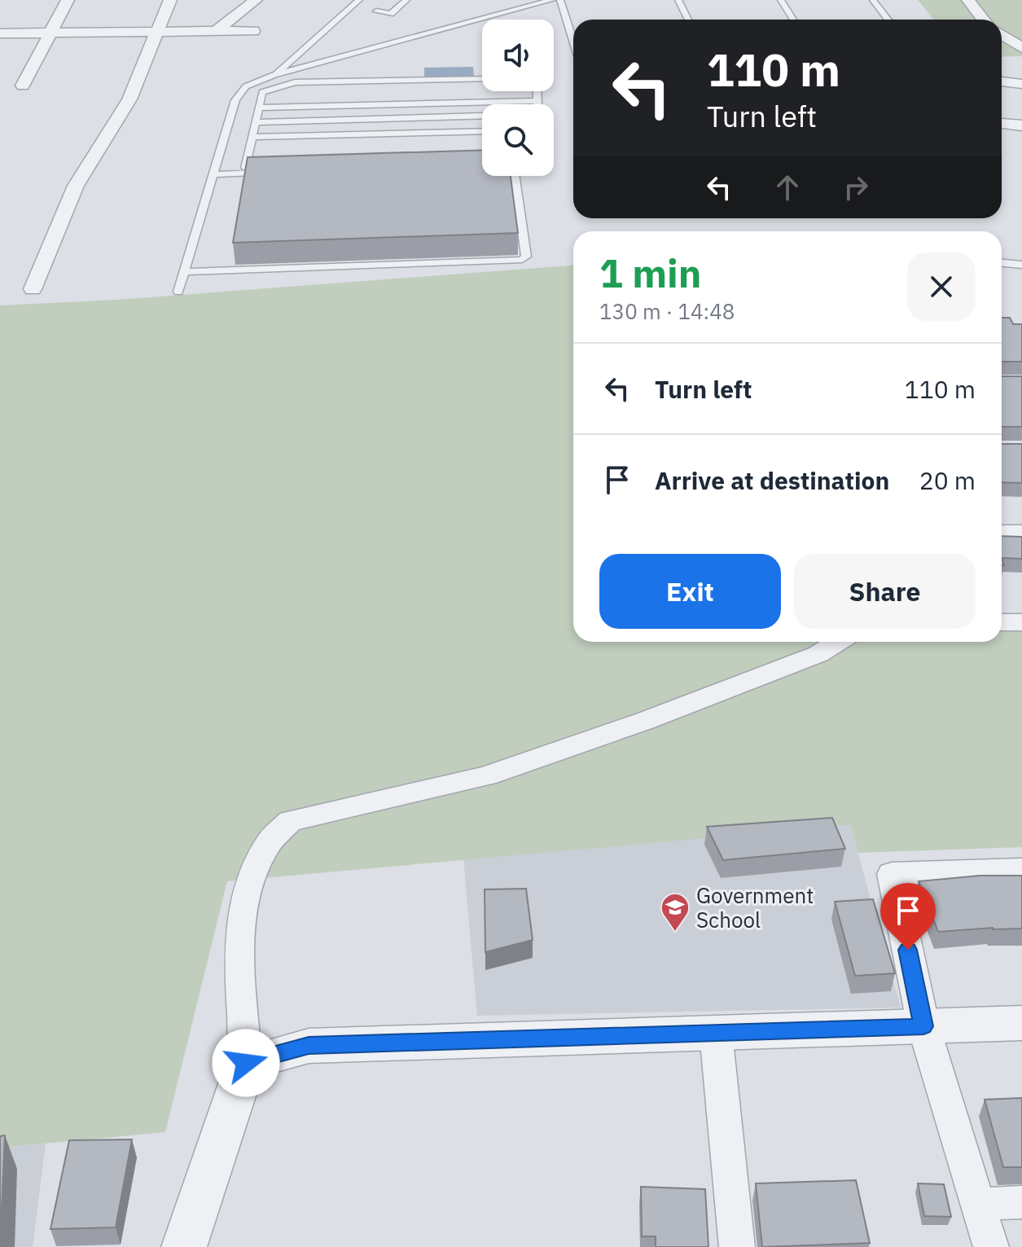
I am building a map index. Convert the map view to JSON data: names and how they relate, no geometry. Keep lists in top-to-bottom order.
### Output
{
  "places": {
    "school or university": ["Government School"]
  },
  "page": {
    "turn": ["110 m", "Turn left"],
    "heading": ["1 min", "130 m · 14:48"],
    "list": [
      {
        "name": "Turn left",
        "value": "110 m"
      },
      {
        "name": "Arrive at destination",
        "value": "20 m"
      }
    ],
    "buttons": ["Exit", "Share"]
  }
}
